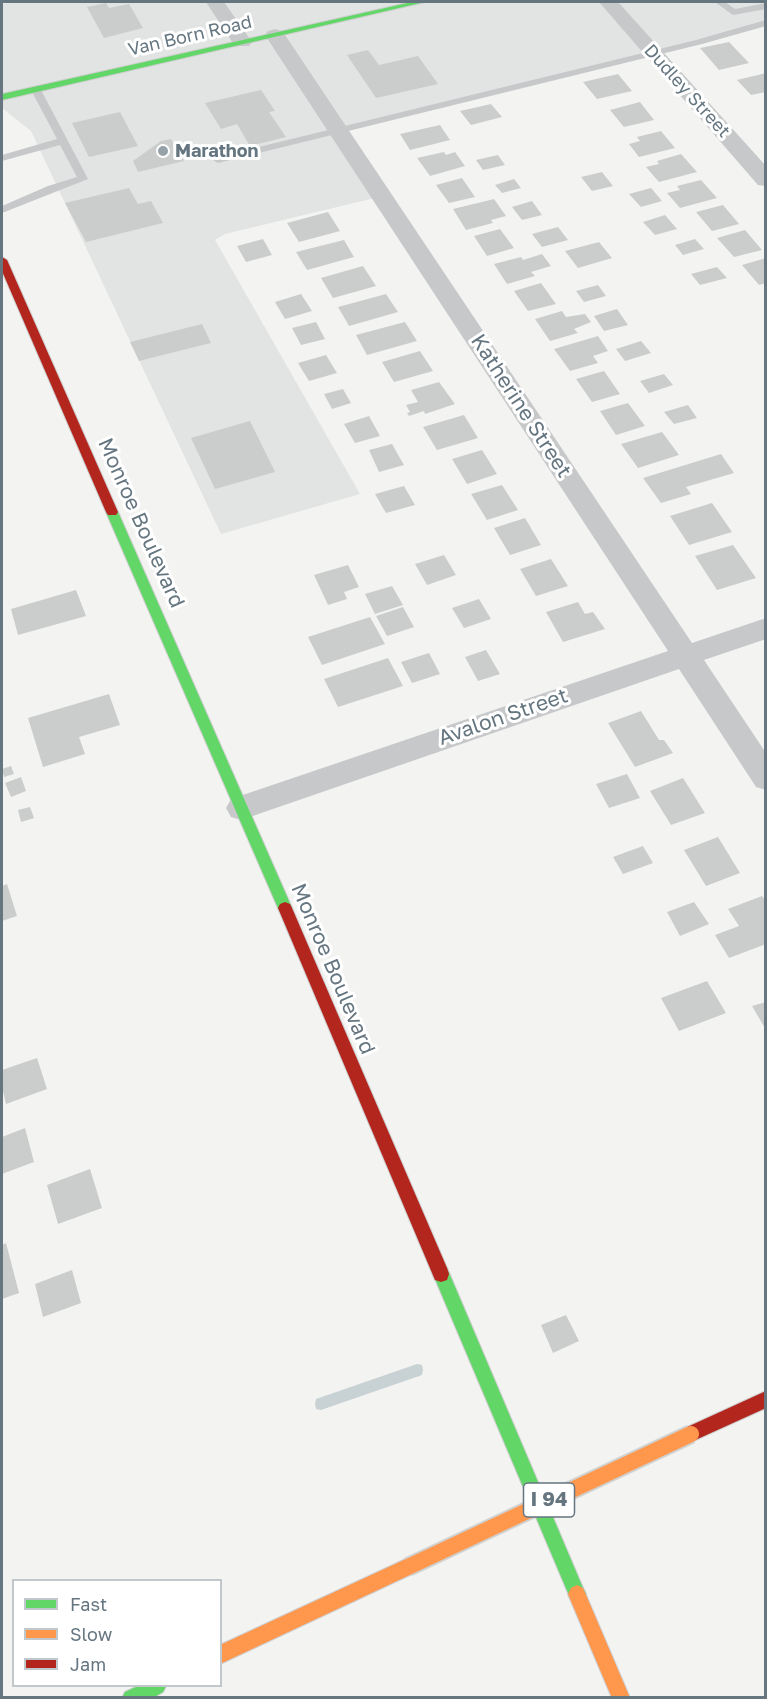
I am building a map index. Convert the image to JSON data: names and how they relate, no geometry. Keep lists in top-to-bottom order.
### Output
{
  "streets": {
    "main road": ["Van Born Road", "Monroe Boulevard", "I 94"],
    "street": ["Dudley Street", "Katherine Street", "Avalon Street"]
  },
  "crossings": [
    ["Van Born Road", "Katherine Street"],
    ["Katherine Street", "Avalon Street"],
    ["Monroe Boulevard", "Avalon Street"]
  ],
  "places": ["Marathon"],
  "legend": ["Fast", "Slow", "Jam"]
}
